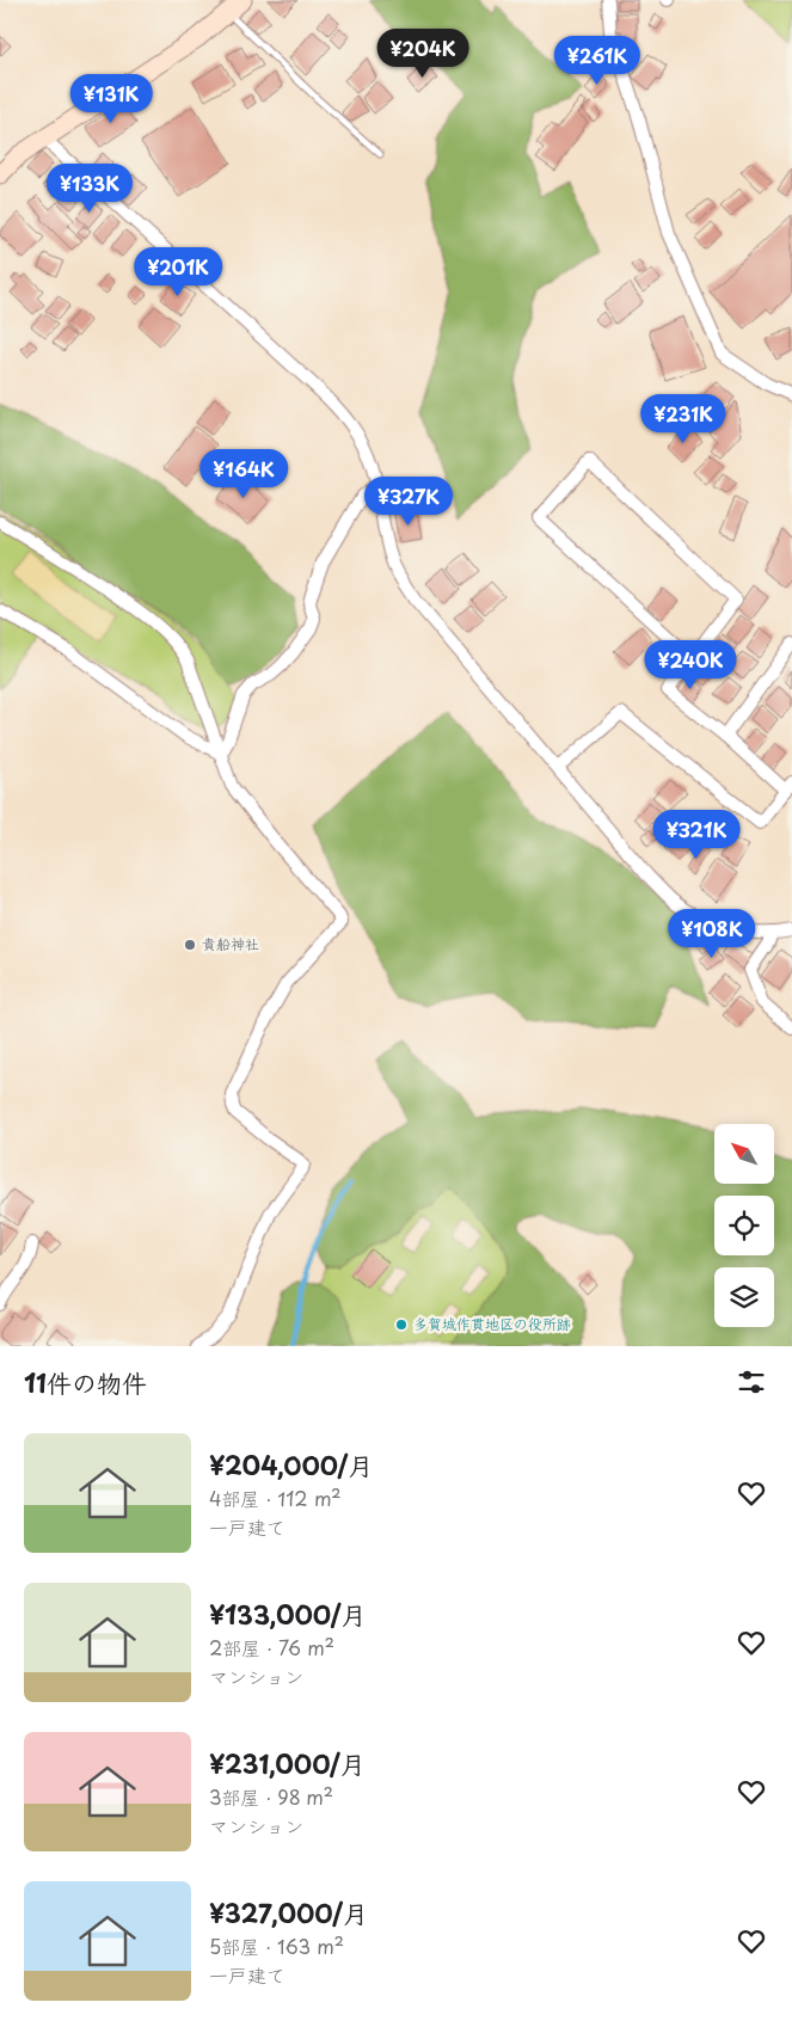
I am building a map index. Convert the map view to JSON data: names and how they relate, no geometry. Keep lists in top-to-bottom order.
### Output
{
  "places": ["貴船神社", "多賀城作貫地区の役所跡"],
  "north": "top left",
  "page": {
    "price": [
      "¥204K",
      "¥261K",
      "¥131K",
      "¥133K",
      "¥201K",
      "¥231K",
      "¥164K",
      "¥327K",
      "¥240K",
      "¥321K",
      "¥108K"
    ],
    "heading": "11件の物件",
    "list": [
      {
        "name": "¥204,000/月",
        "note": "4部屋 · 112 m² · 一戸建て"
      },
      {
        "name": "¥133,000/月",
        "note": "2部屋 · 76 m² · マンション"
      },
      {
        "name": "¥231,000/月",
        "note": "3部屋 · 98 m² · マンション"
      },
      {
        "name": "¥327,000/月",
        "note": "5部屋 · 163 m² · 一戸建て"
      }
    ]
  }
}
